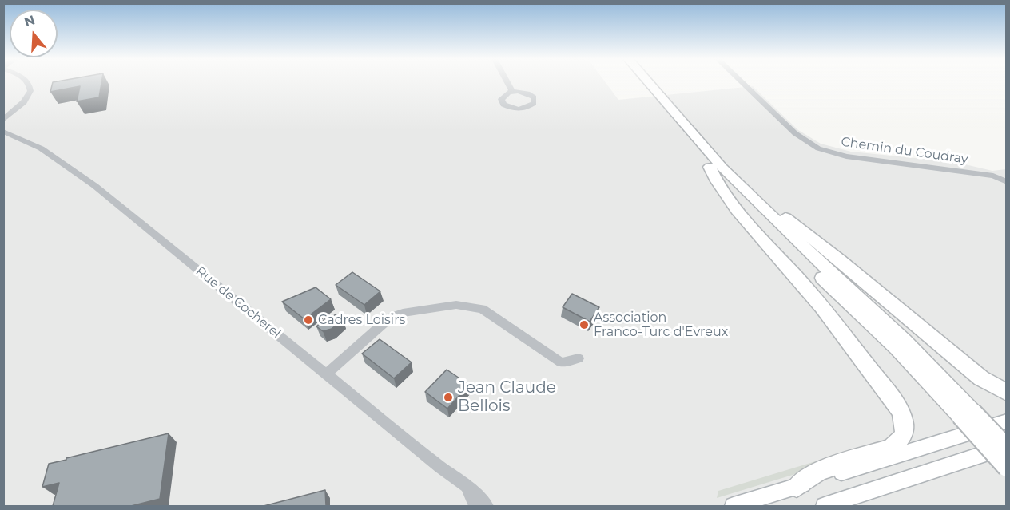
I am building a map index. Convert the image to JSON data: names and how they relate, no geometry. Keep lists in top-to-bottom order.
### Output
{
  "streets": {
    "street": ["Chemin du Coudray", "Rue de Cocherel"]
  },
  "places": ["Cadres Loisirs", "Association Franco-Turc d'Evreux", "Jean Claude Bellois"],
  "north": "top"
}
